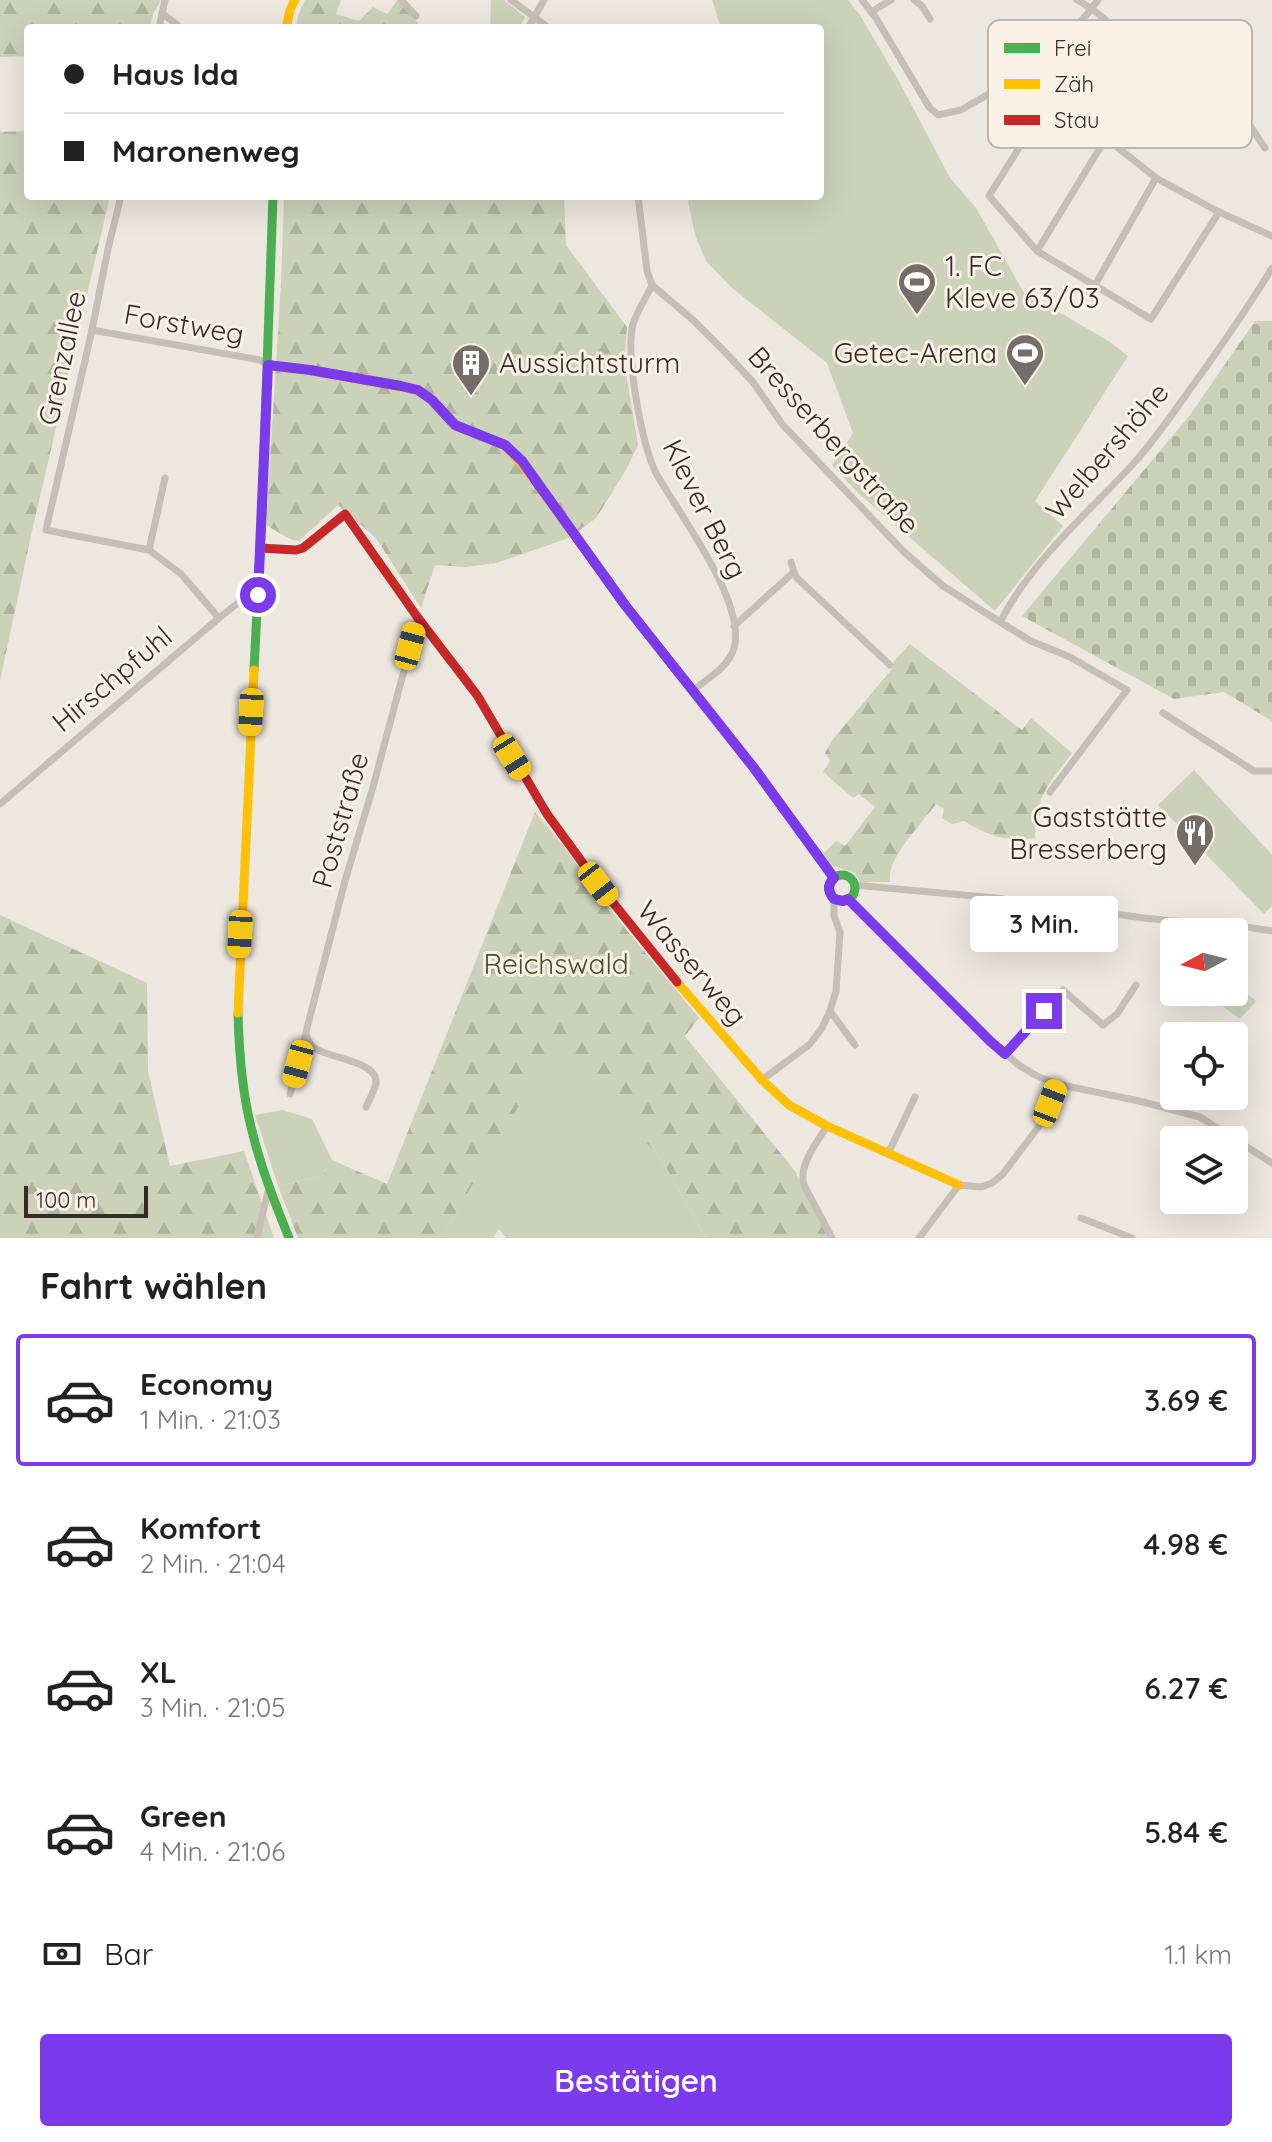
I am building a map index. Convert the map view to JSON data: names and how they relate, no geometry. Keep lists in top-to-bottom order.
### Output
{
  "streets": {
    "street": [
      "Forstweg",
      "Grenzallee",
      "Bresserbergstraße",
      "Welbershöhe",
      "Klever Berg",
      "Hirschpfuhl",
      "Poststraße",
      "Wasserweg"
    ]
  },
  "crossings": [
    ["Forstweg", "Grenzallee"],
    ["Bresserbergstraße", "Welbershöhe"],
    ["Bresserbergstraße", "Klever Berg"],
    ["Poststraße", "Wasserweg"]
  ],
  "parks": ["Reichswald"],
  "places": {
    "sports": ["1. FC Kleve 63/03", "Getec-Arena"],
    "building": ["Aussichtsturm"],
    "restaurant": ["Gaststätte Bresserberg"]
  },
  "legend": ["Frei", "Zäh", "Stau"],
  "scale_bar": "100 m",
  "north": "left",
  "page": {
    "banner": ["Haus Ida", "Maronenweg"],
    "bubble": "3 Min.",
    "scale": "100 m",
    "heading": "Fahrt wählen",
    "list": [
      {
        "name": "Economy",
        "note": "1 Min. · 21:03",
        "value": "3.69 €"
      },
      {
        "name": "Komfort",
        "note": "2 Min. · 21:04",
        "value": "4.98 €"
      },
      {
        "name": "XL",
        "note": "3 Min. · 21:05",
        "value": "6.27 €"
      },
      {
        "name": "Green",
        "note": "4 Min. · 21:06",
        "value": "5.84 €"
      }
    ],
    "pay": ["Bar", "1.1 km"],
    "buttons": "Bestätigen"
  }
}
